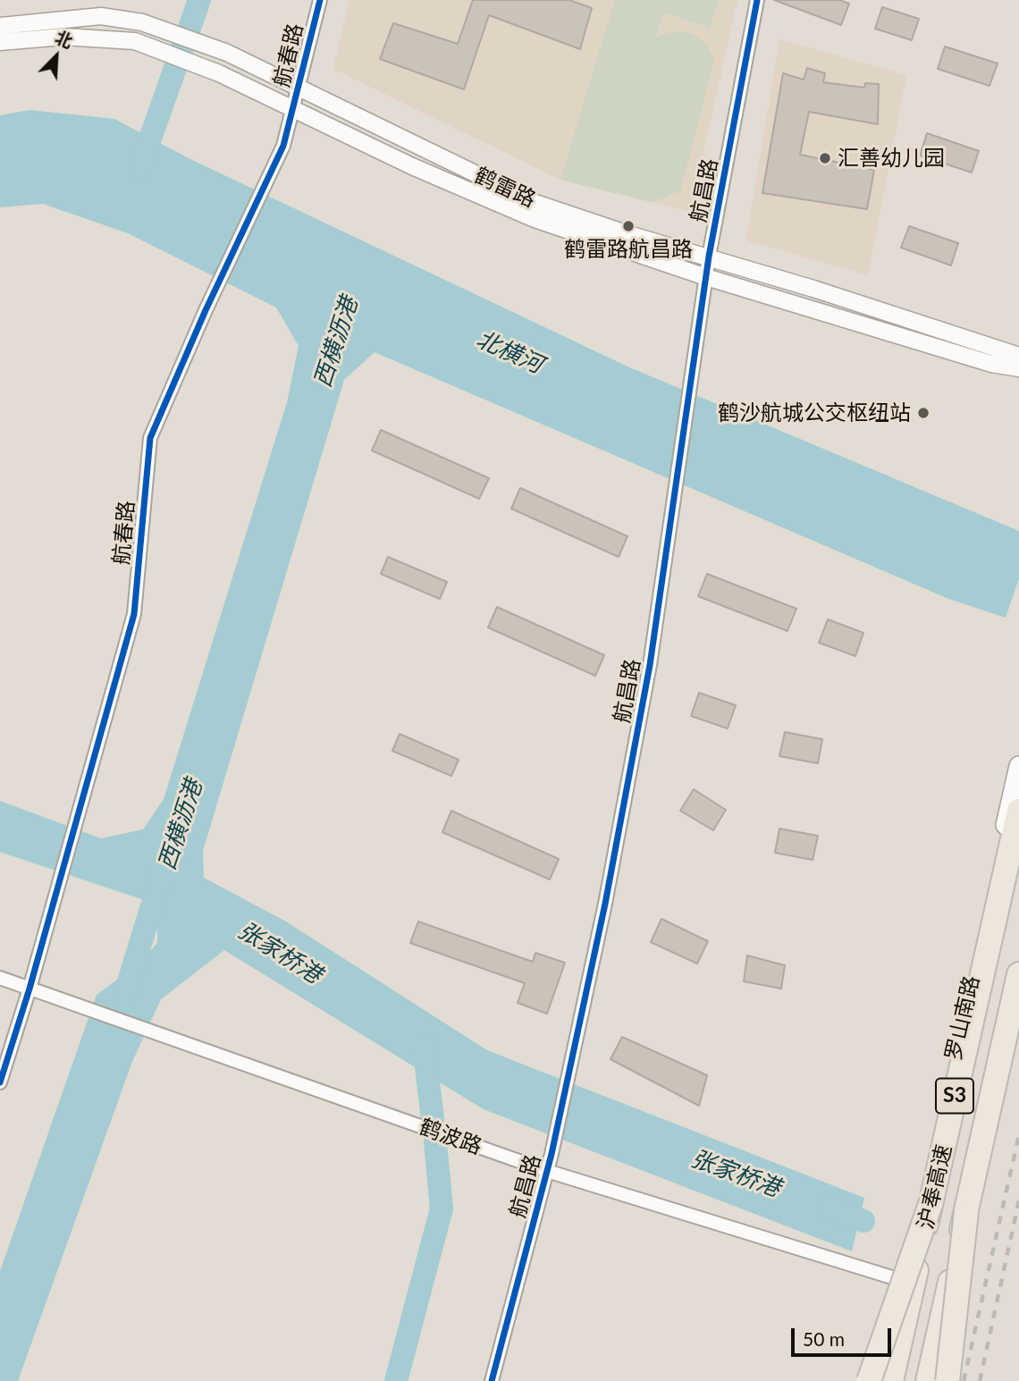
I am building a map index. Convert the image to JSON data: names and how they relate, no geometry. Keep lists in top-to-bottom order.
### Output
{
  "streets": {
    "highway": ["S3", "沪奉高速"],
    "main road": ["罗山南路"],
    "street": [
      "航春路",
      "鹤雷路",
      "航昌路",
      "鹤波路"
    ]
  },
  "crossings": [
    ["航春路", "鹤雷路"],
    ["航春路", "鹤波路"],
    ["鹤雷路", "航昌路"],
    ["航昌路", "鹤波路"],
    ["罗山南路", "鹤波路"]
  ],
  "water": ["西横沥港", "北横河", "张家桥港"],
  "places": ["汇善幼儿园", "鹤雷路航昌路", "鹤沙航城公交枢纽站"],
  "scale_bar": "50 m",
  "north": "top right"
}
